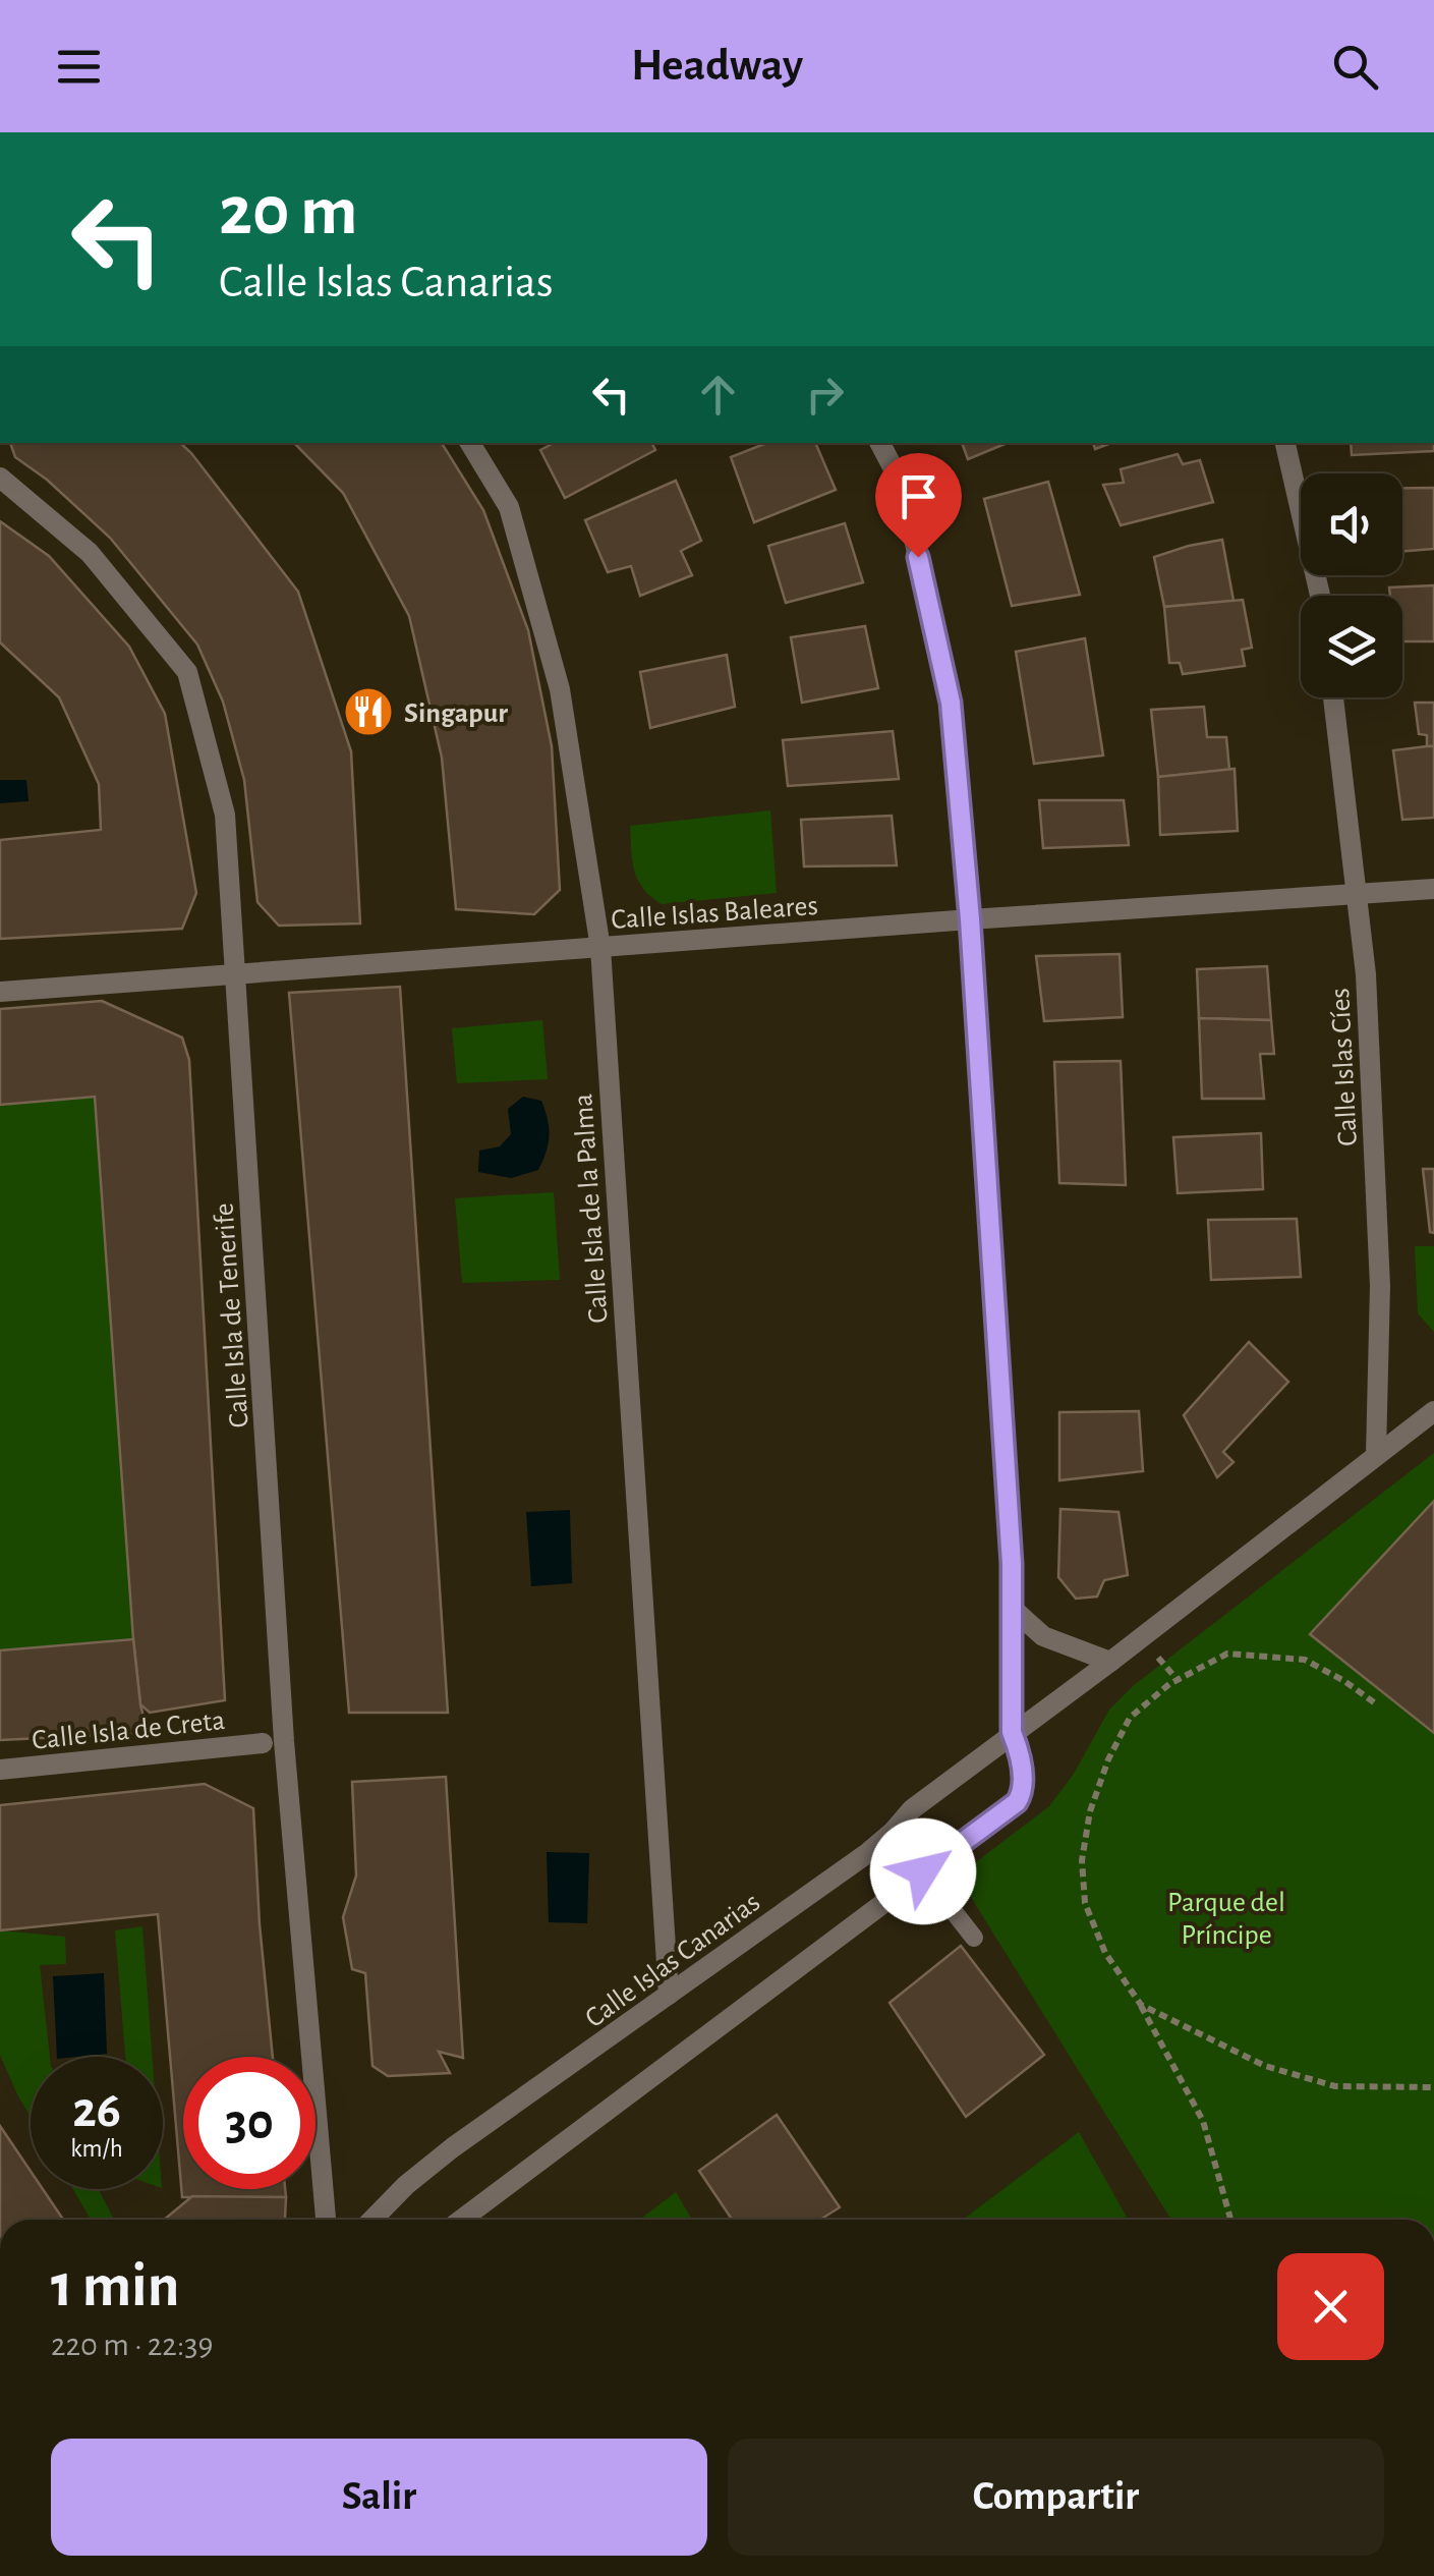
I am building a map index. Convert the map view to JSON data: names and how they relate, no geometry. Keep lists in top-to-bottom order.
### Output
{
  "streets": {
    "street": [
      "Calle Islas Baleares",
      "Calle Islas Cíes",
      "Calle Isla de la Palma",
      "Calle Isla de Tenerife",
      "Calle Isla de Creta",
      "Calle Islas Canarias"
    ]
  },
  "crossings": [
    ["Calle Islas Baleares", "Calle Islas Cíes"],
    ["Calle Islas Baleares", "Calle Isla de la Palma"],
    ["Calle Islas Baleares", "Calle Isla de Tenerife"],
    ["Calle Islas Cíes", "Calle Islas Canarias"],
    ["Calle Isla de la Palma", "Calle Islas Canarias"]
  ],
  "parks": ["Parque del Príncipe"],
  "places": {
    "restaurant": ["Singapur"]
  },
  "page": {
    "header": "Headway",
    "turn": ["20 m", "Calle Islas Canarias"],
    "speed": "26 km/h",
    "limit": "30",
    "heading": ["1 min", "220 m · 22:39"],
    "buttons": ["Salir", "Compartir"]
  }
}
